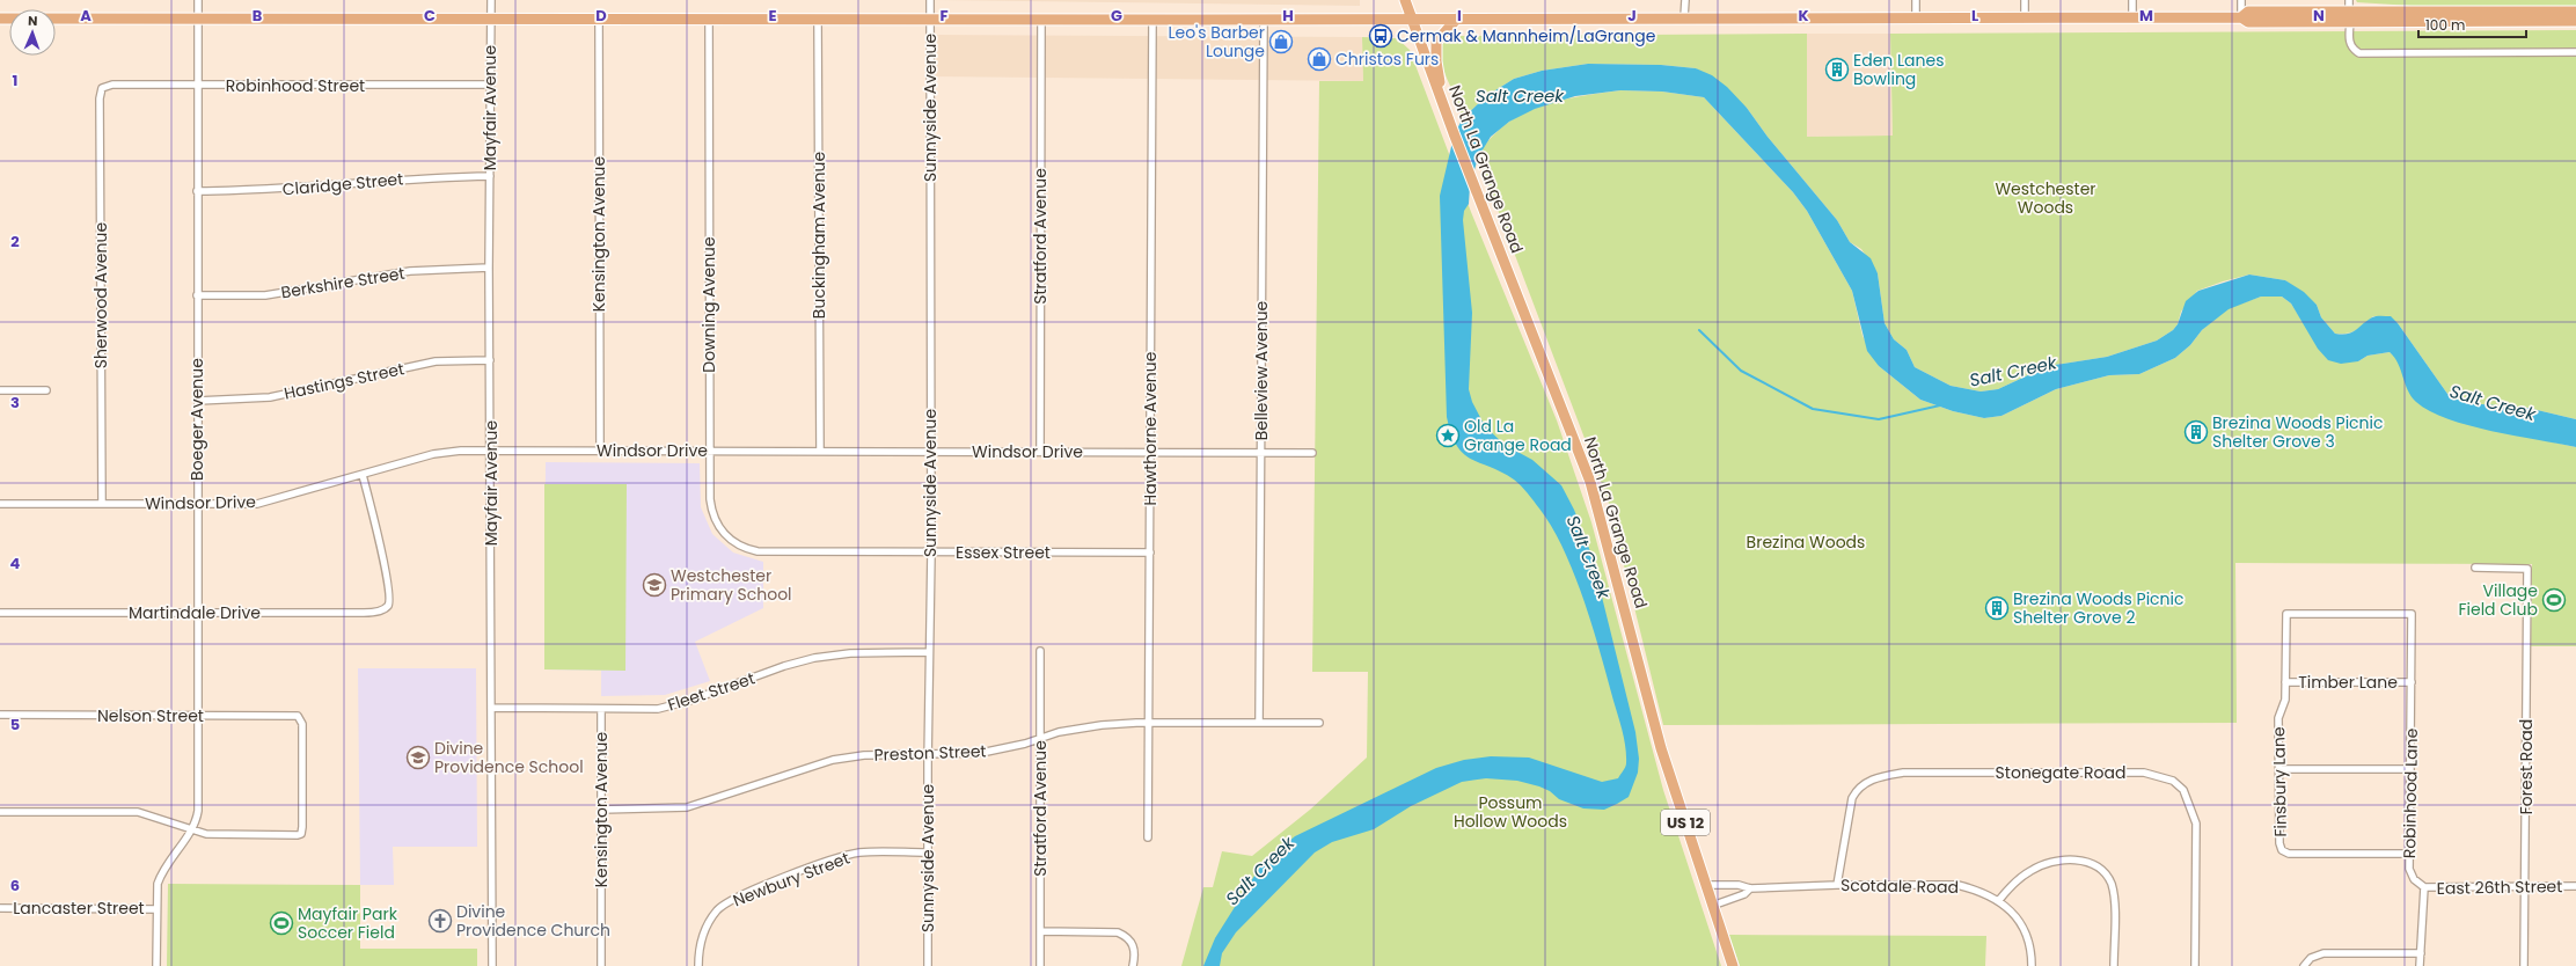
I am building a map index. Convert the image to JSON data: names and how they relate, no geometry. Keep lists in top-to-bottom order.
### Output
{
  "streets": {
    "main road": ["North La Grange Road", "US 12"],
    "street": [
      "Robinhood Street",
      "Mayfair Avenue",
      "Sunnyside Avenue",
      "Claridge Street",
      "Kensington Avenue",
      "Buckingham Avenue",
      "Stratford Avenue",
      "Berkshire Street",
      "Sherwood Avenue",
      "Downing Avenue",
      "Belleview Avenue",
      "Hastings Street",
      "Boeger Avenue",
      "Hawthorne Avenue",
      "Windsor Drive",
      "Essex Street",
      "Martindale Drive",
      "Timber Lane",
      "Fleet Street",
      "Nelson Street",
      "Preston Street",
      "Forest Road",
      "Stonegate Road",
      "Finsbury Lane",
      "Robinhood Lane",
      "Newbury Street",
      "Scotdale Road",
      "East 26th Street",
      "Lancaster Street"
    ]
  },
  "crossings": [
    ["Robinhood Street", "Mayfair Avenue"],
    ["Robinhood Street", "Sherwood Avenue"],
    ["Robinhood Street", "Boeger Avenue"],
    ["Mayfair Avenue", "Claridge Street"],
    ["Mayfair Avenue", "Berkshire Street"],
    ["Mayfair Avenue", "Hastings Street"],
    ["Mayfair Avenue", "Windsor Drive"],
    ["Mayfair Avenue", "Fleet Street"],
    ["Sunnyside Avenue", "Windsor Drive"],
    ["Sunnyside Avenue", "Essex Street"],
    ["Sunnyside Avenue", "Fleet Street"],
    ["Sunnyside Avenue", "Preston Street"],
    ["Sunnyside Avenue", "Newbury Street"],
    ["North La Grange Road", "US 12"],
    ["North La Grange Road", "Scotdale Road"],
    ["Claridge Street", "Boeger Avenue"],
    ["Kensington Avenue", "Windsor Drive"],
    ["Kensington Avenue", "Fleet Street"],
    ["Kensington Avenue", "Preston Street"],
    ["Buckingham Avenue", "Windsor Drive"],
    ["Stratford Avenue", "Windsor Drive"],
    ["Stratford Avenue", "Preston Street"],
    ["Berkshire Street", "Boeger Avenue"],
    ["Sherwood Avenue", "Windsor Drive"],
    ["Downing Avenue", "Windsor Drive"],
    ["Downing Avenue", "Essex Street"],
    ["Belleview Avenue", "Windsor Drive"],
    ["Belleview Avenue", "Preston Street"],
    ["Hastings Street", "Boeger Avenue"],
    ["Boeger Avenue", "Windsor Drive"],
    ["Boeger Avenue", "Martindale Drive"],
    ["Boeger Avenue", "Nelson Street"],
    ["Boeger Avenue", "Lancaster Street"],
    ["Hawthorne Avenue", "Windsor Drive"],
    ["Hawthorne Avenue", "Essex Street"],
    ["Hawthorne Avenue", "Preston Street"],
    ["Windsor Drive", "Martindale Drive"],
    ["Timber Lane", "Finsbury Lane"],
    ["Timber Lane", "Robinhood Lane"],
    ["Forest Road", "East 26th Street"],
    ["Stonegate Road", "Scotdale Road"],
    ["Finsbury Lane", "Robinhood Lane"],
    ["Robinhood Lane", "East 26th Street"]
  ],
  "water": ["Salt Creek"],
  "parks": ["Westchester Woods", "Brezina Woods", "Possum Hollow Woods"],
  "places": {
    "bus stop": ["Cermak & Mannheim/LaGrange"],
    "shop": ["Leo's Barber Lounge", "Christos Furs"],
    "building": ["Eden Lanes Bowling", "Brezina Woods Picnic Shelter Grove 3", "Brezina Woods Picnic Shelter Grove 2"],
    "place": ["Old La Grange Road"],
    "school or university": ["Westchester Primary School", "Divine Providence School"],
    "sports": ["Village Field Club", "Mayfair Park Soccer Field"],
    "church": ["Divine Providence Church"]
  },
  "scale_bar": "100 m",
  "north": "top",
  "grid": {
    "columns": [
      "A",
      "B",
      "C",
      "D",
      "E",
      "F",
      "G",
      "H",
      "I",
      "J",
      "K",
      "L",
      "M",
      "N"
    ],
    "rows": [
      "1",
      "2",
      "3",
      "4",
      "5",
      "6"
    ]
  }
}
